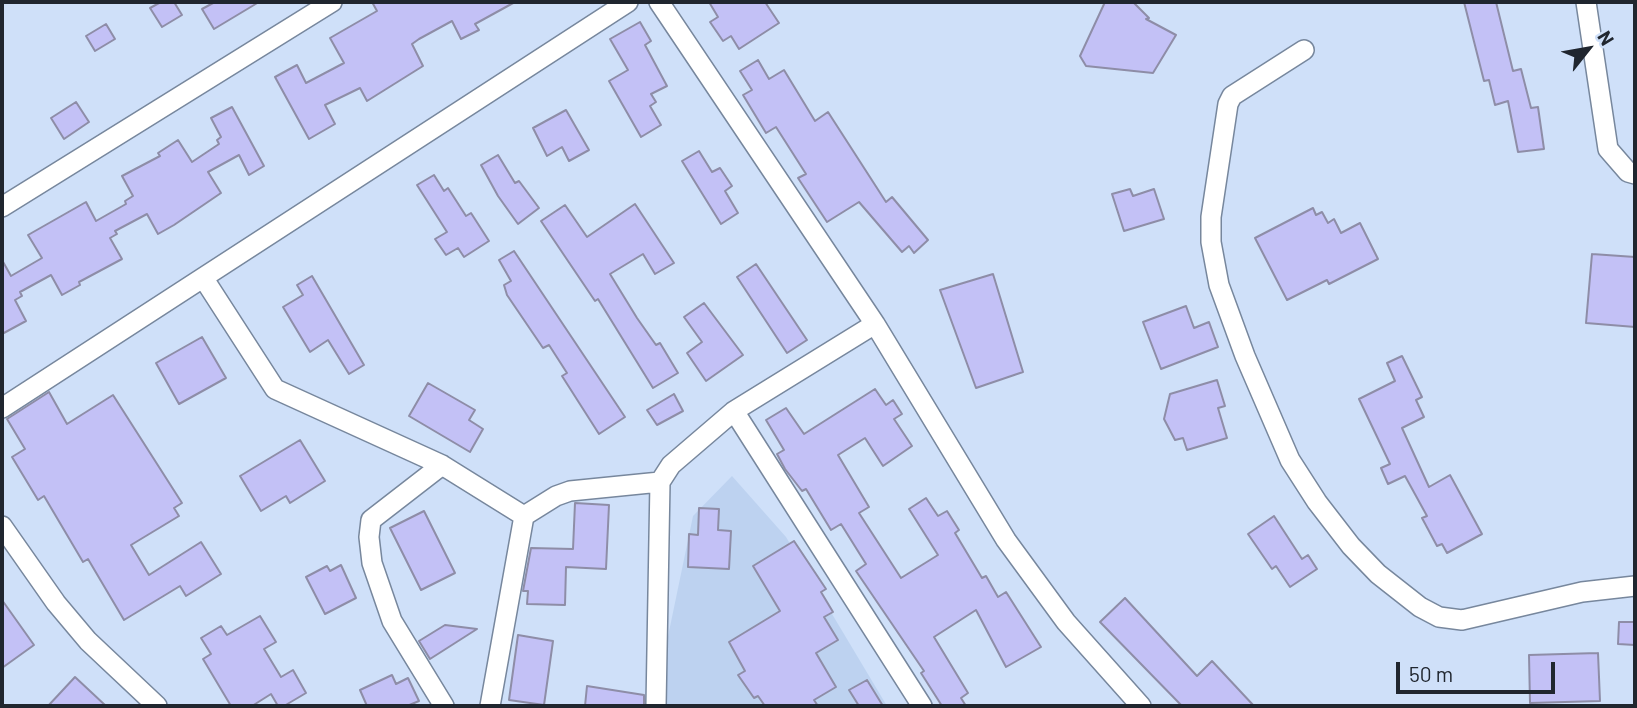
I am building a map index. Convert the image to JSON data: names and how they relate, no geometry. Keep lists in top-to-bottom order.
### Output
{
  "scale_bar": "50 m",
  "north": "top right"
}
